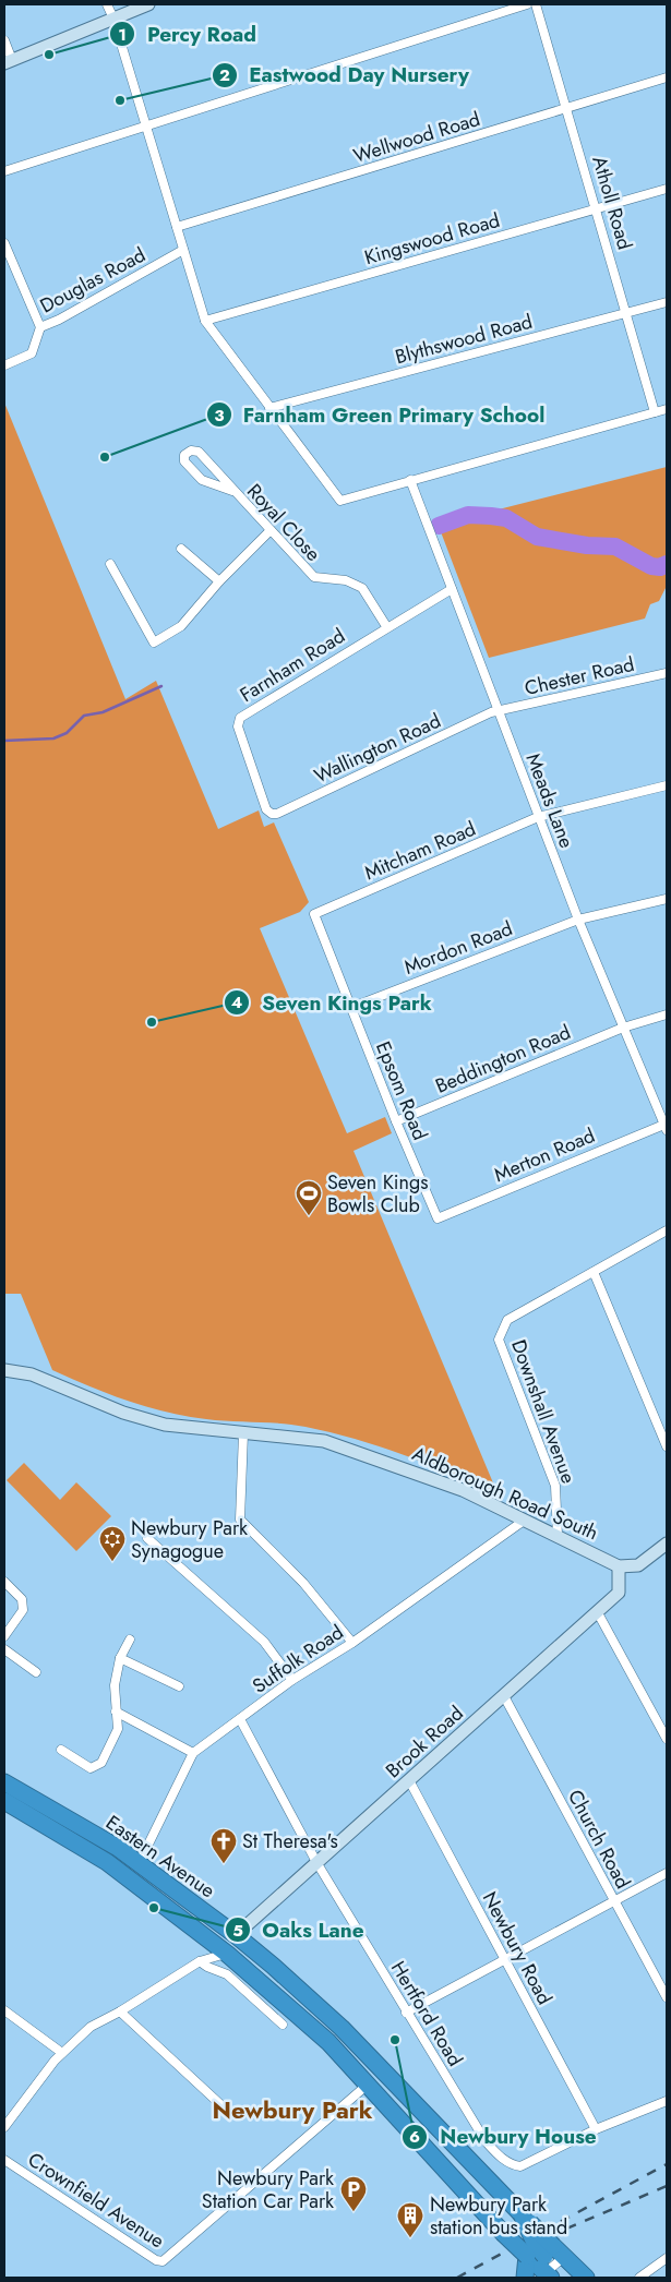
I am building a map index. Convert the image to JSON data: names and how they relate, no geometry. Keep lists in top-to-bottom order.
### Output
{
  "streets": {
    "highway": ["Eastern Avenue"],
    "street": [
      "Wellwood Road",
      "Atholl Road",
      "Kingswood Road",
      "Douglas Road",
      "Blythswood Road",
      "Royal Close",
      "Farnham Road",
      "Chester Road",
      "Wallington Road",
      "Meads Lane",
      "Mitcham Road",
      "Mordon Road",
      "Beddington Road",
      "Epsom Road",
      "Merton Road",
      "Downshall Avenue",
      "Aldborough Road South",
      "Suffolk Road",
      "Brook Road",
      "Church Road",
      "Newbury Road",
      "Hertford Road",
      "Crownfield Avenue"
    ]
  },
  "crossings": [
    ["Wellwood Road", "Atholl Road"],
    ["Atholl Road", "Kingswood Road"],
    ["Atholl Road", "Blythswood Road"],
    ["Royal Close", "Farnham Road"],
    ["Farnham Road", "Wallington Road"],
    ["Farnham Road", "Meads Lane"],
    ["Chester Road", "Wallington Road"],
    ["Chester Road", "Meads Lane"],
    ["Wallington Road", "Meads Lane"],
    ["Meads Lane", "Mitcham Road"],
    ["Meads Lane", "Mordon Road"],
    ["Meads Lane", "Beddington Road"],
    ["Meads Lane", "Merton Road"],
    ["Mitcham Road", "Epsom Road"],
    ["Mordon Road", "Epsom Road"],
    ["Beddington Road", "Epsom Road"],
    ["Epsom Road", "Merton Road"],
    ["Downshall Avenue", "Aldborough Road South"],
    ["Aldborough Road South", "Suffolk Road"],
    ["Aldborough Road South", "Brook Road"],
    ["Suffolk Road", "Eastern Avenue"],
    ["Suffolk Road", "Hertford Road"],
    ["Brook Road", "Church Road"],
    ["Brook Road", "Eastern Avenue"],
    ["Brook Road", "Newbury Road"],
    ["Brook Road", "Hertford Road"],
    ["Eastern Avenue", "Crownfield Avenue"],
    ["Newbury Road", "Hertford Road"]
  ],
  "districts": ["Newbury Park"],
  "places": {
    "other": [
      "Percy Road",
      "Eastwood Day Nursery",
      "Farnham Green Primary School",
      "Seven Kings Park",
      "Oaks Lane",
      "Newbury House"
    ],
    "sports": ["Seven Kings Bowls Club"],
    "synagogue": ["Newbury Park Synagogue"],
    "church": ["St Theresa's"],
    "parking": ["Newbury Park Station Car Park"],
    "building": ["Newbury Park station bus stand"]
  }
}
